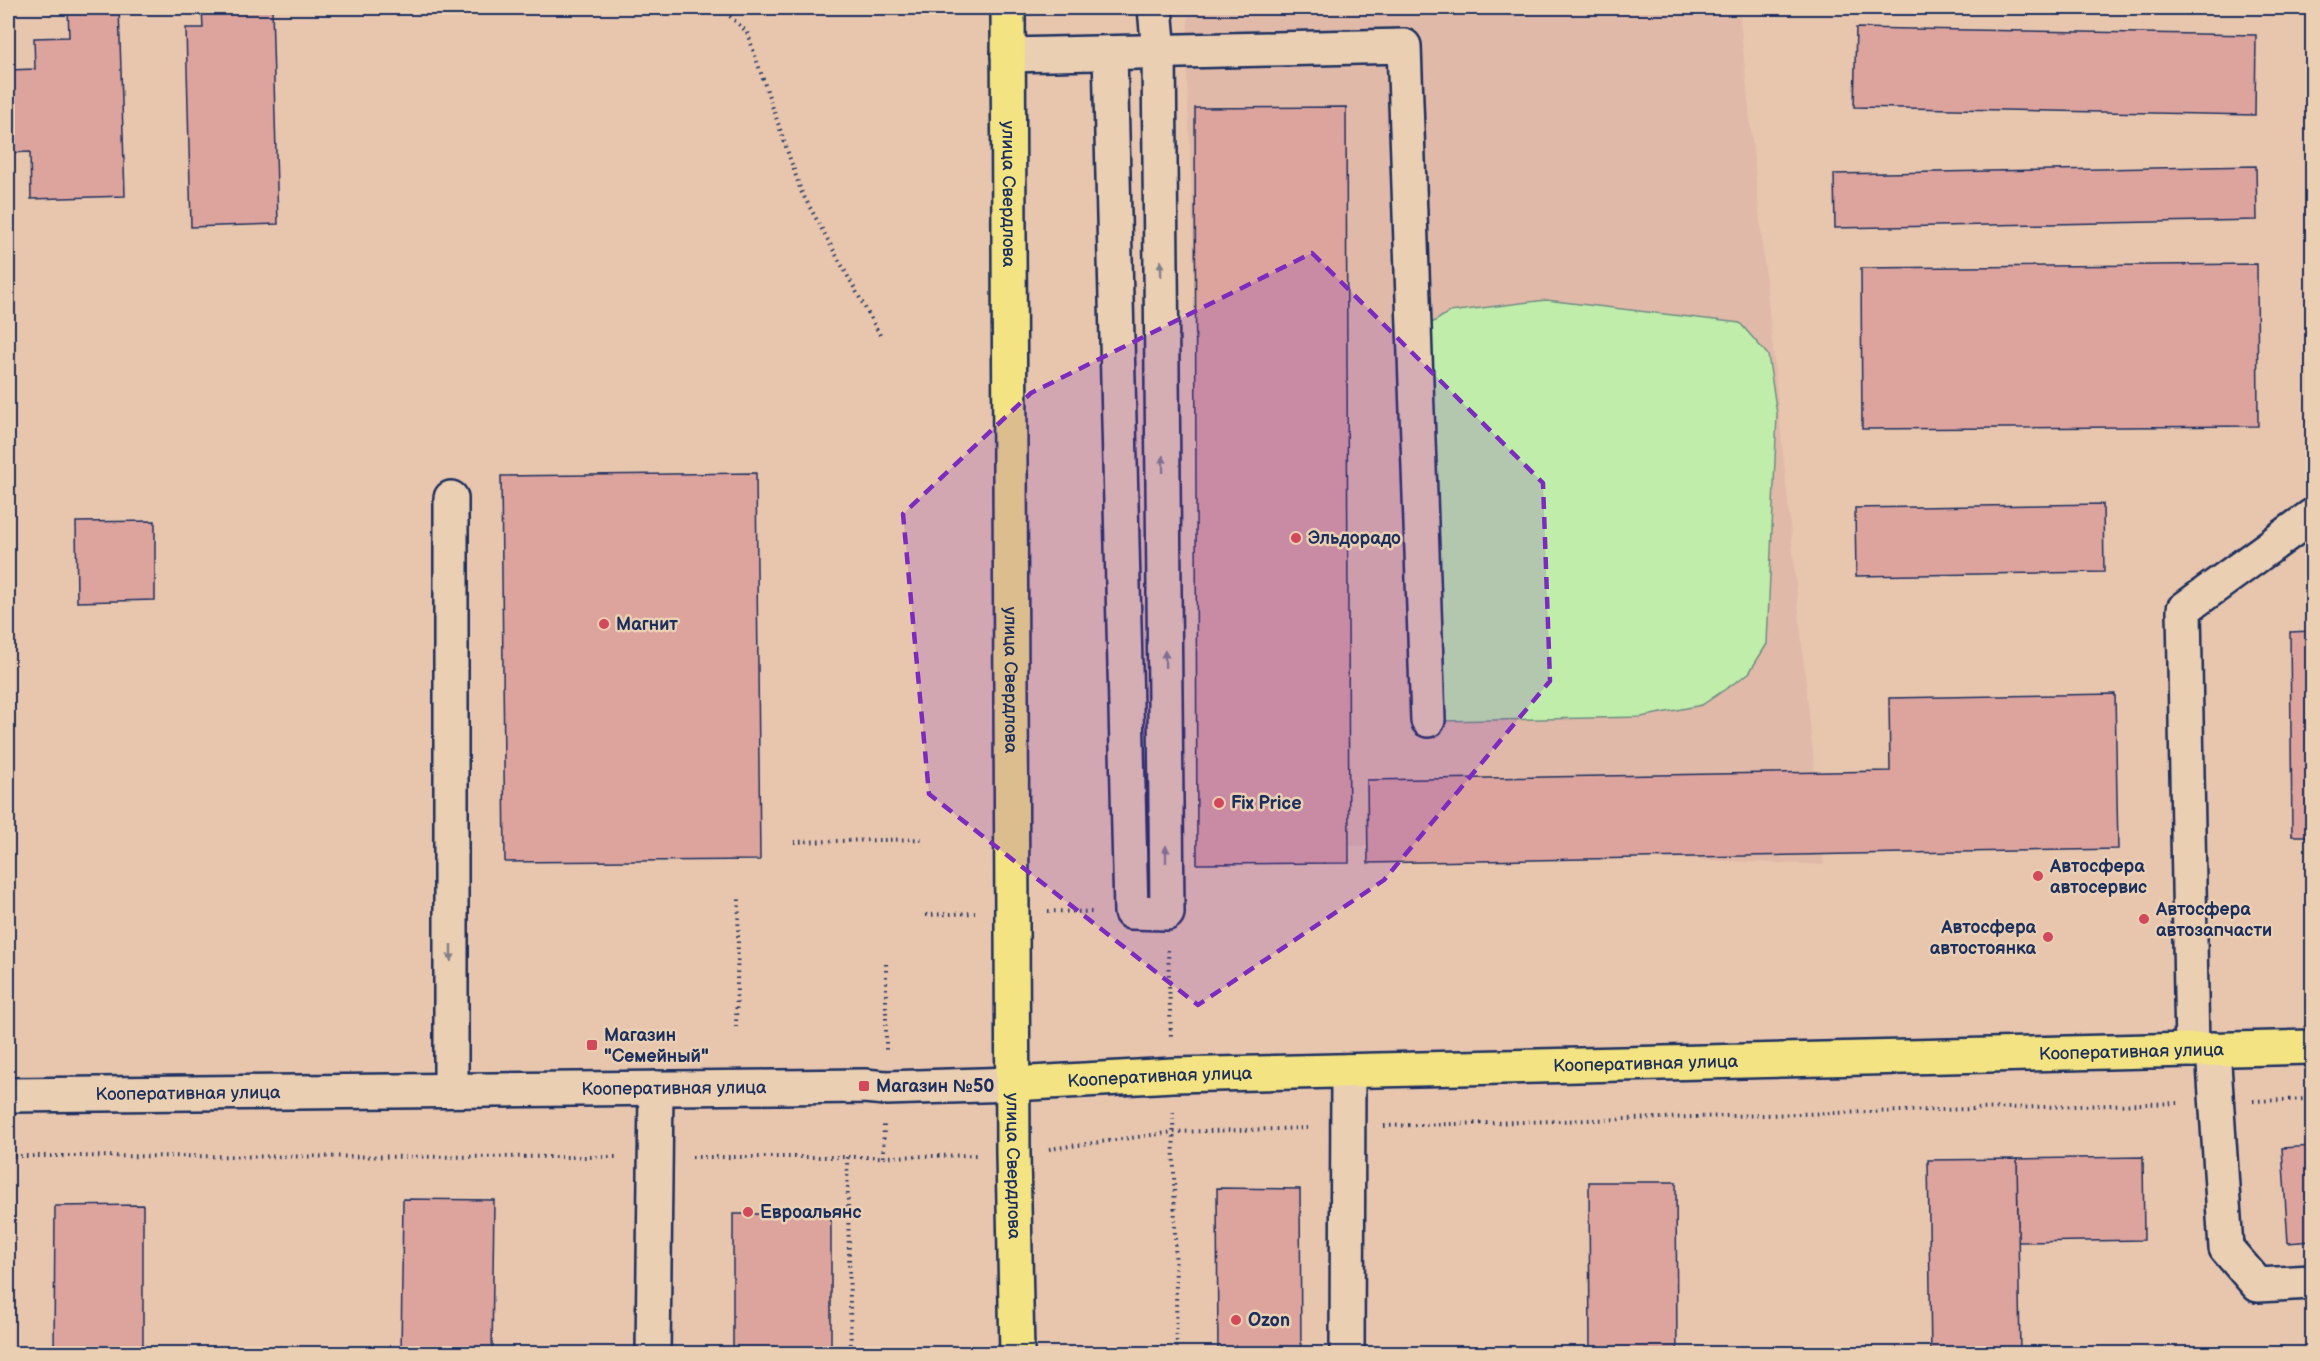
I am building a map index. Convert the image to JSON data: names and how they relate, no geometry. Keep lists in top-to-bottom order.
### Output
{
  "streets": {
    "main road": ["улица Свердлова", "Кооперативная улица"]
  },
  "crossings": [
    ["улица Свердлова", "Кооперативная улица"]
  ],
  "places": {
    "other": [
      "Эльдорадо",
      "Магнит",
      "Fix Price",
      "Автосфера автосервис",
      "Автосфера автозапчасти",
      "Автосфера автостоянка",
      "Евроальянс",
      "Ozon"
    ],
    "transit": ["Магазин \"Семейный\"", "Магазин №50"]
  }
}
